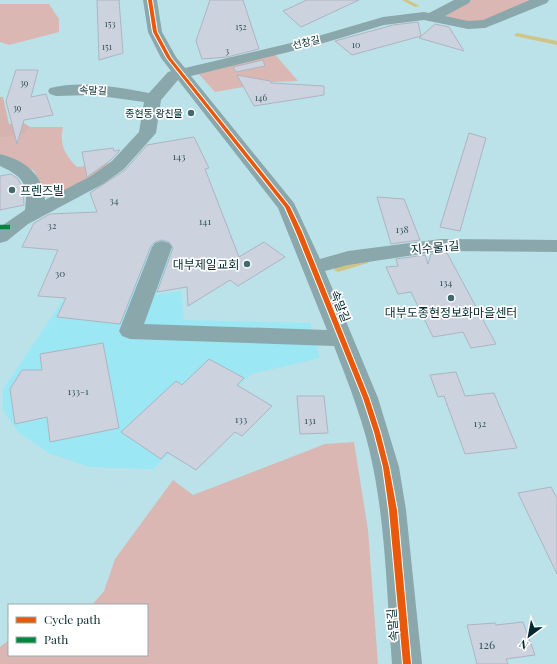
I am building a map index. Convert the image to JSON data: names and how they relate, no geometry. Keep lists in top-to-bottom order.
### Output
{
  "streets": {
    "street": ["선창길", "속말길", "지수물1길"]
  },
  "crossings": [
    ["선창길", "속말길"],
    ["속말길", "지수물1길"]
  ],
  "places": [
    "종현동 왕친물",
    "프렌즈빌",
    "대부제일교회",
    "대부도종현정보화마을센터"
  ],
  "house_numbers": [
    "153",
    "152",
    "10",
    "151",
    "3",
    "39",
    "146",
    "39",
    "143",
    "34",
    "141",
    "32",
    "138",
    "30",
    "134",
    "133-1",
    "133",
    "131",
    "132",
    "126"
  ],
  "legend": ["Cycle path", "Path"],
  "north": "bottom left"
}
